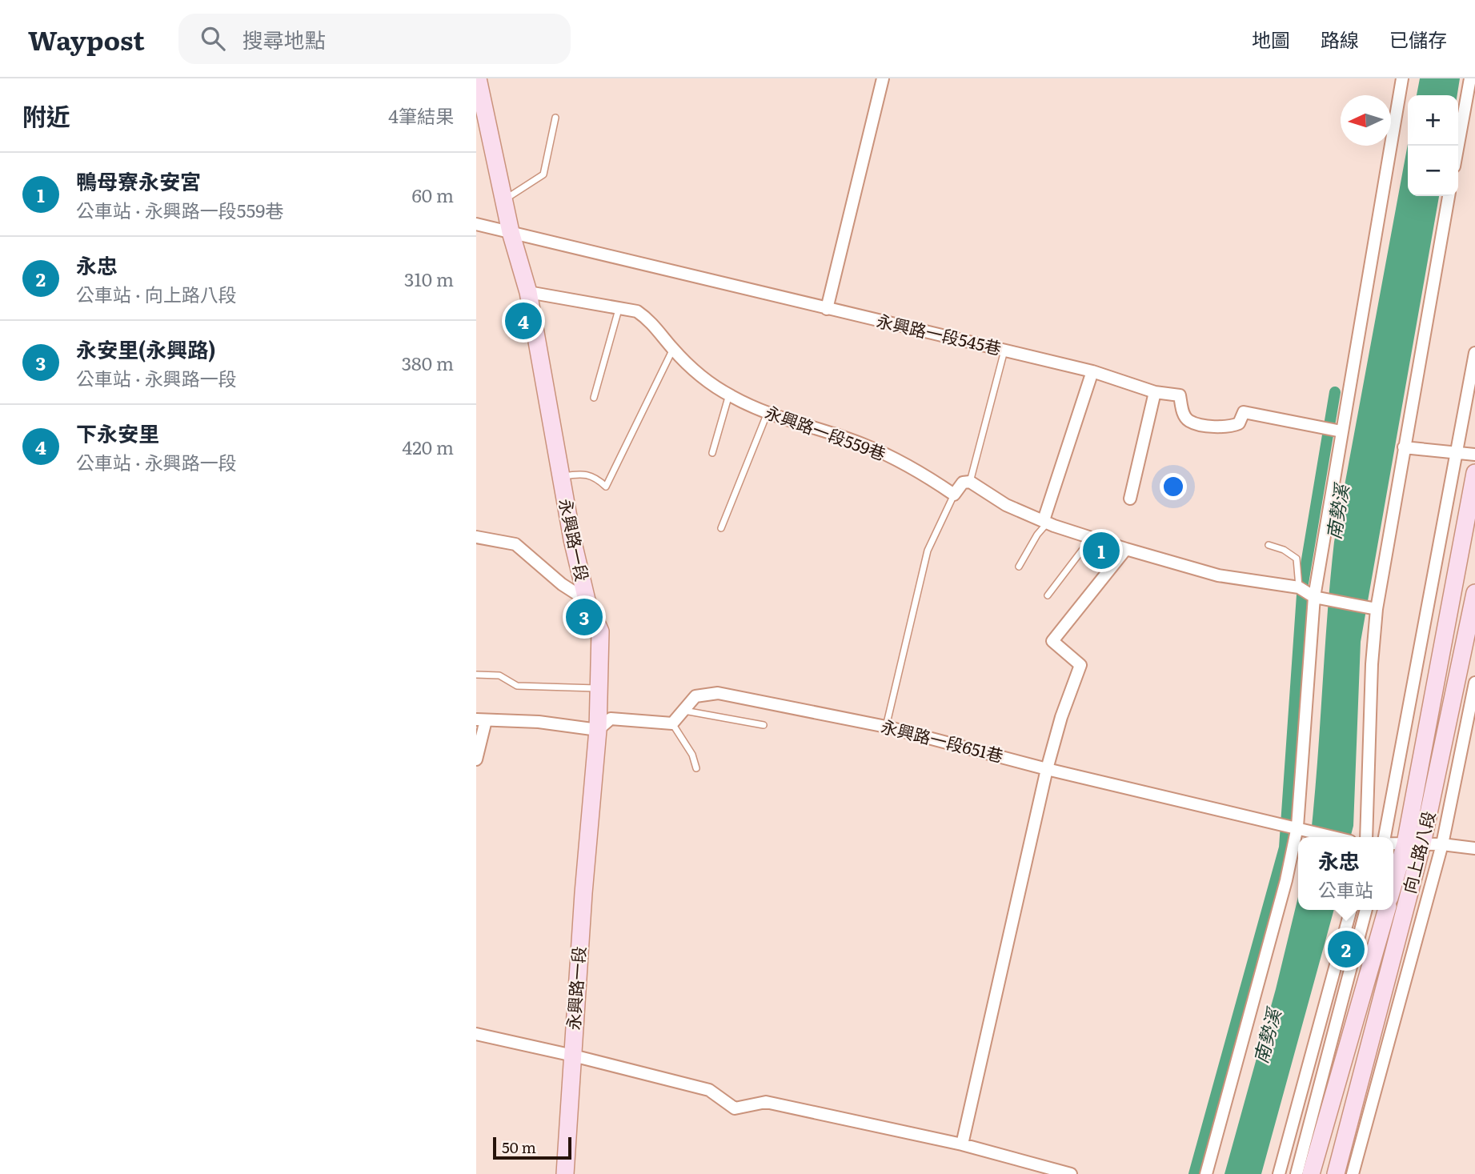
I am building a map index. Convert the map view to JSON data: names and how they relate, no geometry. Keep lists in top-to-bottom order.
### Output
{
  "streets": {
    "main road": ["永興路一段", "向上路八段"],
    "street": ["永興路一段545巷", "永興路一段559巷", "永興路一段651巷"]
  },
  "crossings": [
    ["永興路一段545巷", "永興路一段"],
    ["永興路一段559巷", "永興路一段"]
  ],
  "water": ["南勢溪"],
  "scale_bar": "50 m",
  "north": "left",
  "page": {
    "header": "Waypost",
    "search": "搜尋地點",
    "nav": ["地圖", "路線", "已儲存"],
    "heading": ["附近", "4筆結果"],
    "map_buttons": ["+", "−"],
    "list": [
      {
        "mark": "1",
        "name": "鴨母寮永安宮",
        "note": "公車站 · 永興路一段559巷",
        "value": "60 m"
      },
      {
        "mark": "2",
        "name": "永忠",
        "note": "公車站 · 向上路八段",
        "value": "310 m"
      },
      {
        "mark": "3",
        "name": "永安里(永興路)",
        "note": "公車站 · 永興路一段",
        "value": "380 m"
      },
      {
        "mark": "4",
        "name": "下永安里",
        "note": "公車站 · 永興路一段",
        "value": "420 m"
      }
    ],
    "pins": [
      "4",
      "1",
      "3",
      "2"
    ],
    "popup": ["永忠", "公車站"],
    "scale": "50 m"
  }
}
